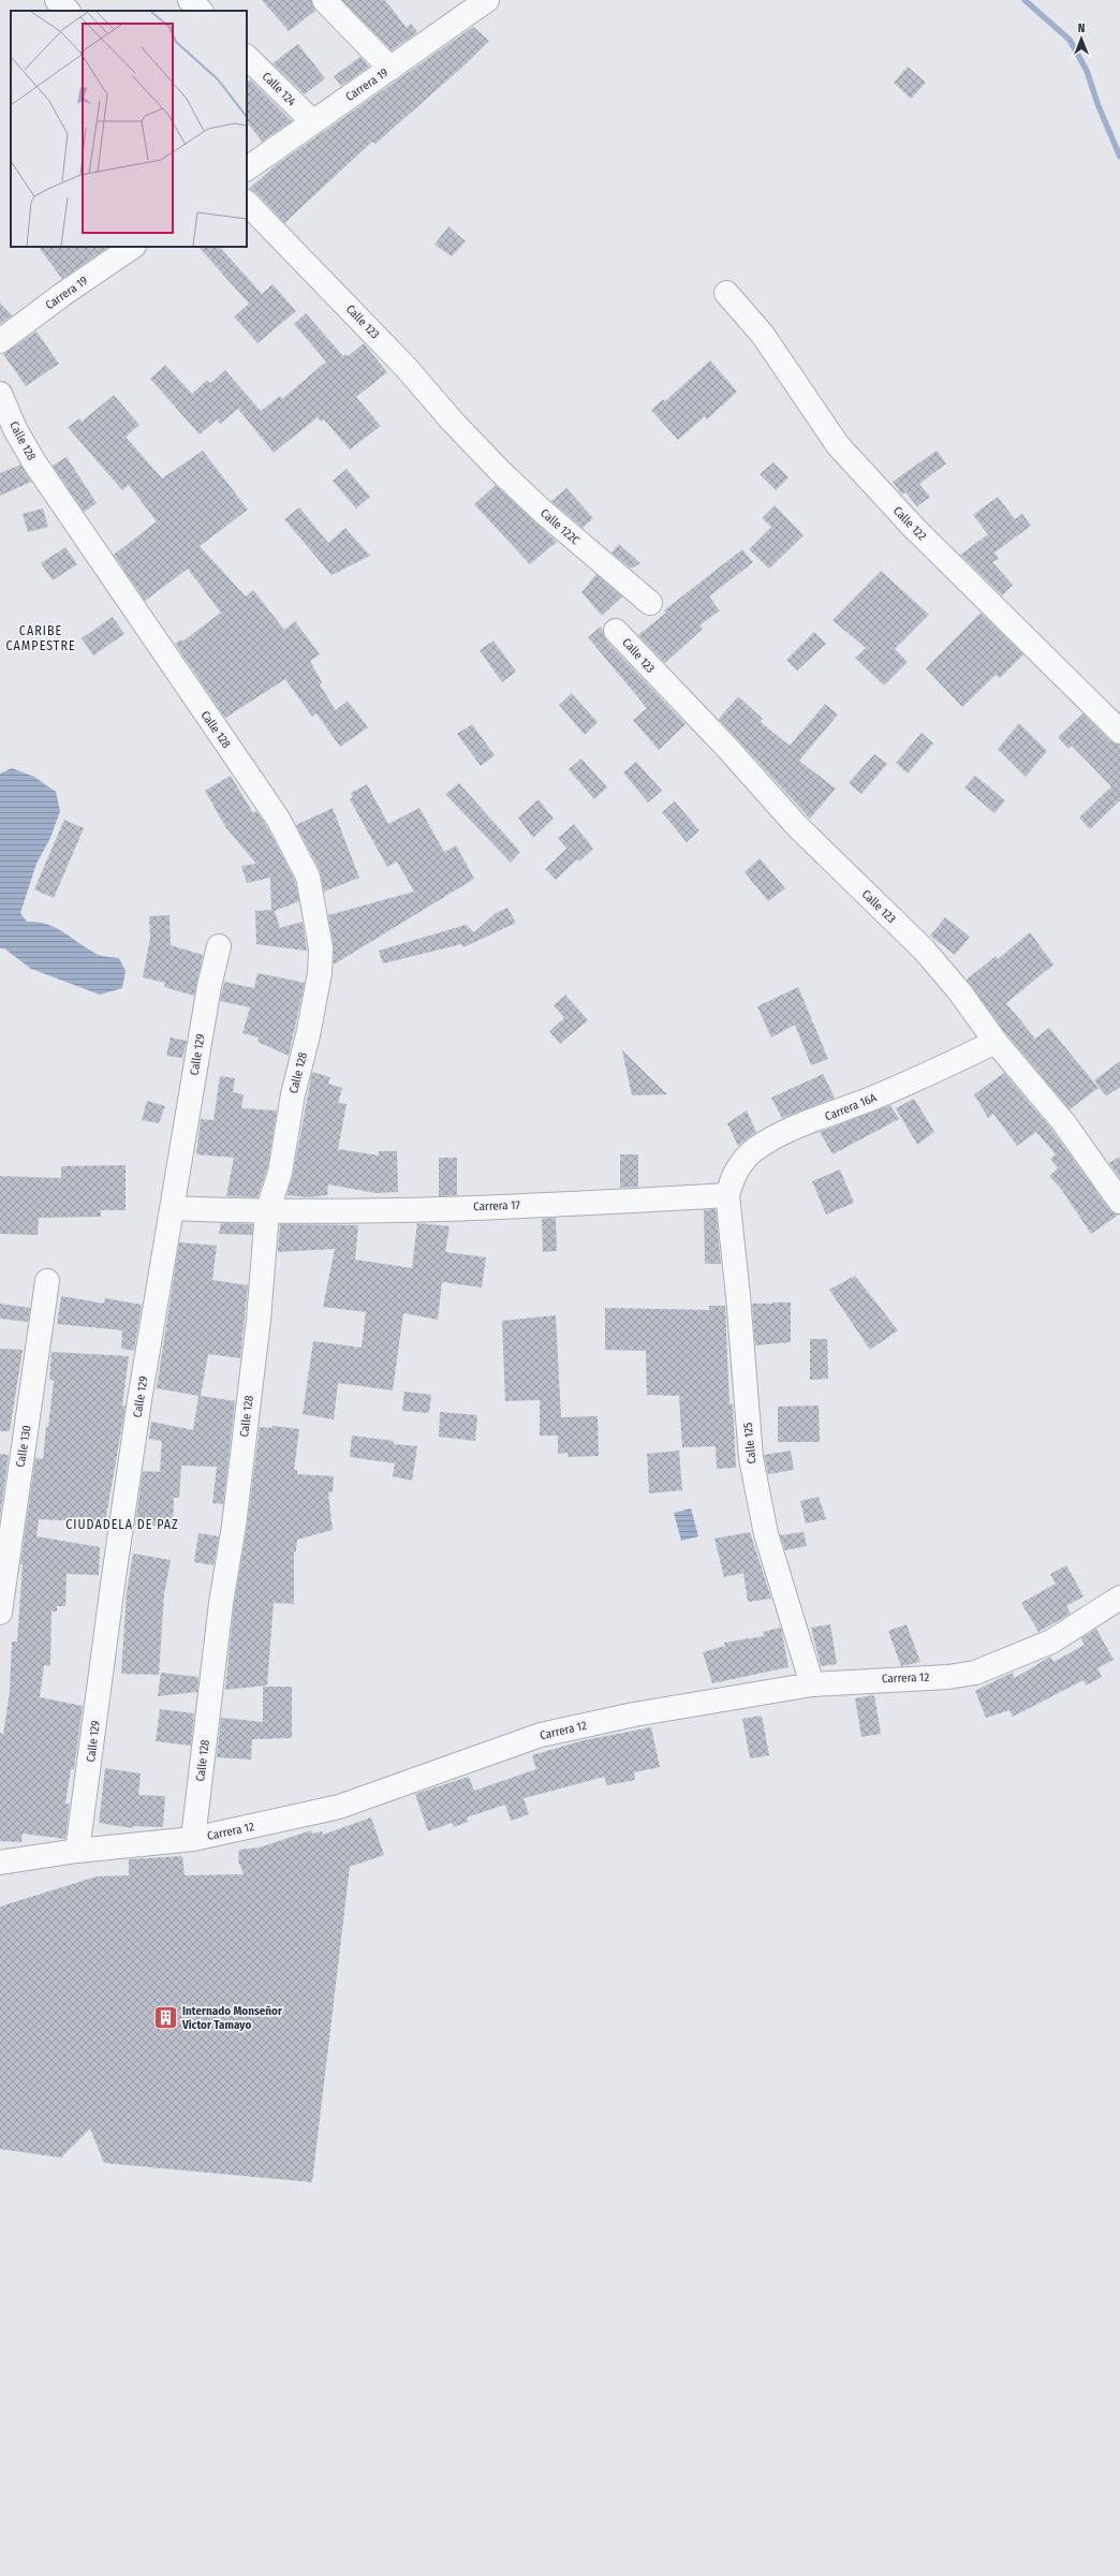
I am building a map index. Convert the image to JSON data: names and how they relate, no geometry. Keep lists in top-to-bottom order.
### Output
{
  "streets": {
    "street": [
      "Carrera 19",
      "Calle 124",
      "Calle 123",
      "Calle 128",
      "Calle 122",
      "Calle 122C",
      "Calle 129",
      "Carrera 16A",
      "Carrera 17",
      "Calle 125",
      "Calle 130",
      "Carrera 12"
    ]
  },
  "crossings": [
    ["Carrera 19", "Calle 124"],
    ["Calle 123", "Calle 122C"],
    ["Calle 123", "Carrera 16A"],
    ["Calle 128", "Carrera 17"],
    ["Calle 128", "Carrera 12"],
    ["Calle 129", "Carrera 17"],
    ["Calle 129", "Carrera 12"],
    ["Carrera 16A", "Carrera 17"],
    ["Carrera 16A", "Calle 125"],
    ["Carrera 17", "Calle 125"],
    ["Calle 125", "Carrera 12"]
  ],
  "districts": ["CARIBE CAMPESTRE", "CIUDADELA DE PAZ"],
  "places": {
    "building": ["Internado Monseñor Victor Tamayo"]
  },
  "north": "top"
}
